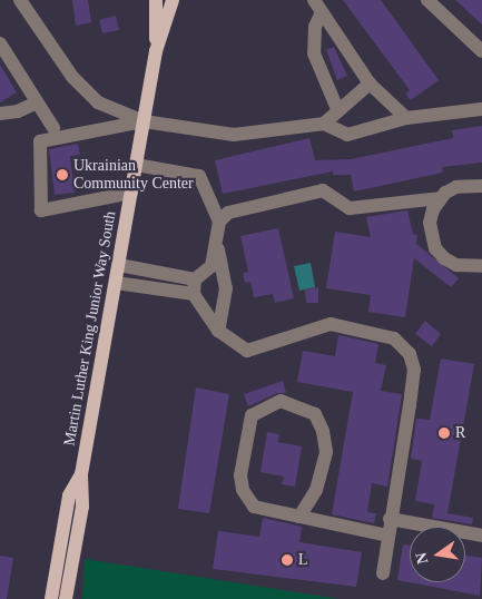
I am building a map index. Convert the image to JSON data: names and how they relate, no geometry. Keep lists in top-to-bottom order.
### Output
{
  "streets": {
    "main road": ["Martin Luther King Junior Way South"]
  },
  "places": ["Ukrainian Community Center", "R", "L"],
  "north": "left"
}
